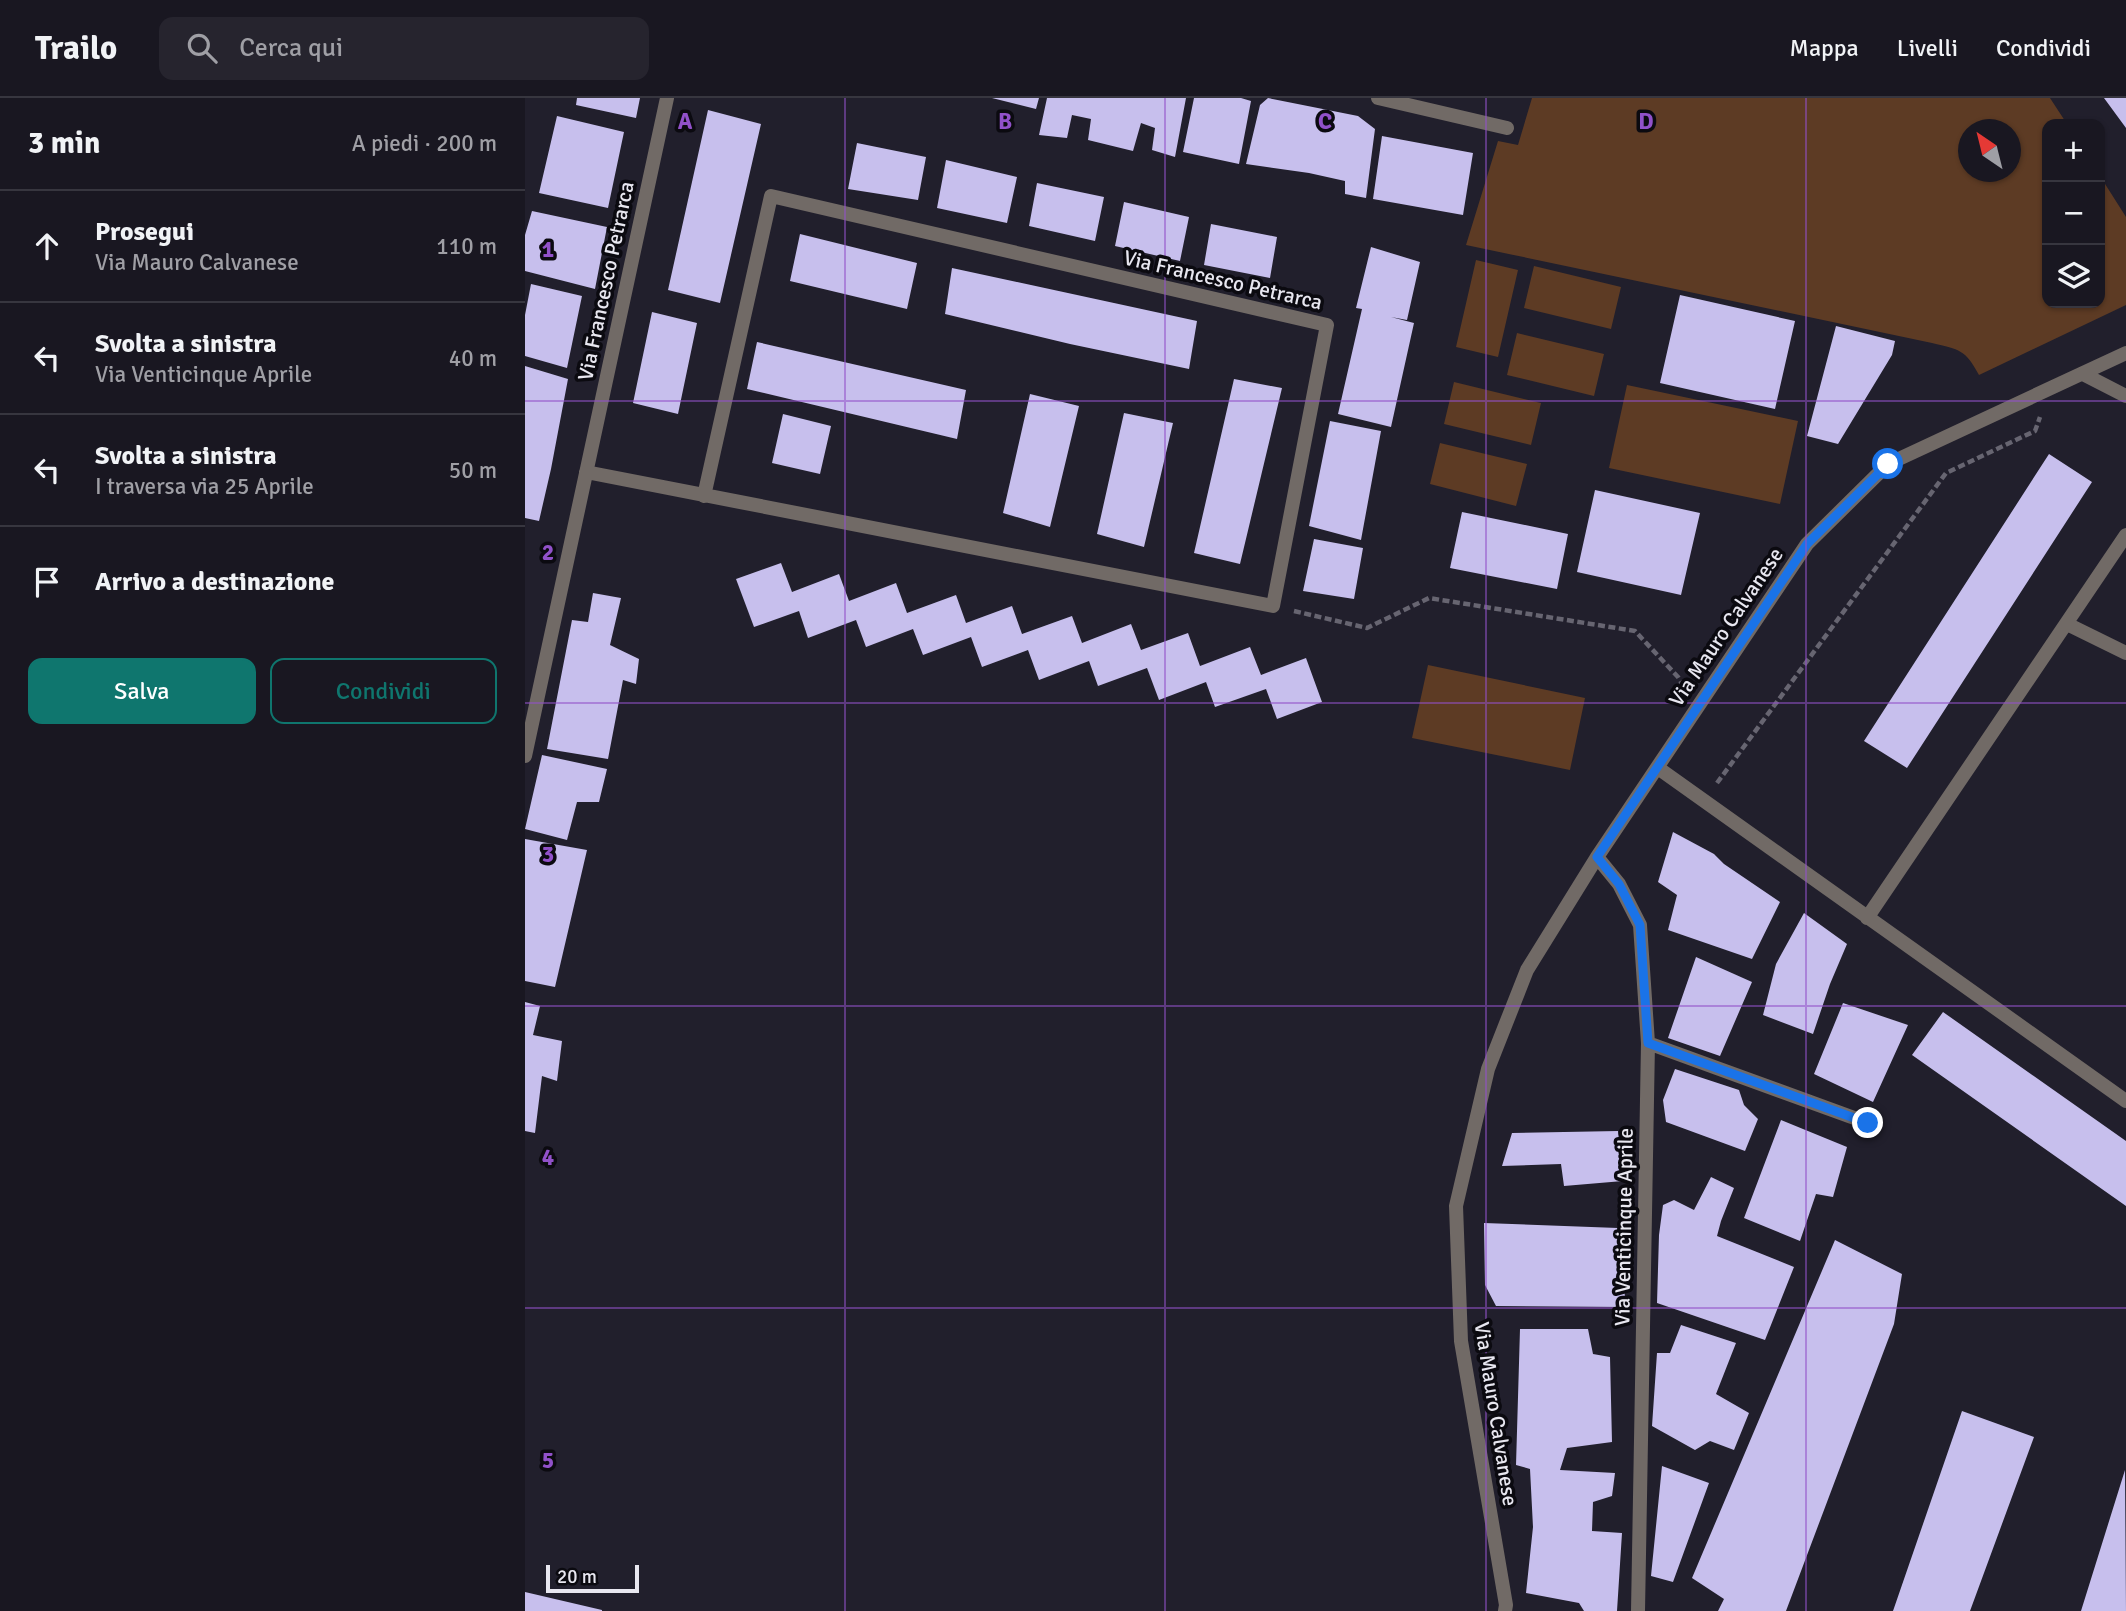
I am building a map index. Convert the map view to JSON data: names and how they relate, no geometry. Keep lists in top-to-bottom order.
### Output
{
  "streets": {
    "street": ["Via Francesco Petrarca", "Via Mauro Calvanese", "Via Venticinque Aprile"]
  },
  "crossings": [
    ["Via Mauro Calvanese", "Via Venticinque Aprile"]
  ],
  "scale_bar": "20 m",
  "north": "top left",
  "page": {
    "header": "Trailo",
    "search": "Cerca qui",
    "nav": ["Mappa", "Livelli", "Condividi"],
    "heading": ["3 min", "A piedi · 200 m"],
    "map_buttons": ["+", "−"],
    "list": [
      ["Prosegui", "Via Mauro Calvanese", "110 m"],
      ["Svolta a sinistra", "Via Venticinque Aprile", "40 m"],
      ["Svolta a sinistra", "I traversa via 25 Aprile", "50 m"],
      "Arrivo a destinazione"
    ],
    "buttons": ["Salva", "Condividi"],
    "scale": "20 m"
  },
  "grid": {
    "columns": [
      "A",
      "B",
      "C",
      "D"
    ],
    "rows": [
      "1",
      "2",
      "3",
      "4",
      "5"
    ]
  }
}
